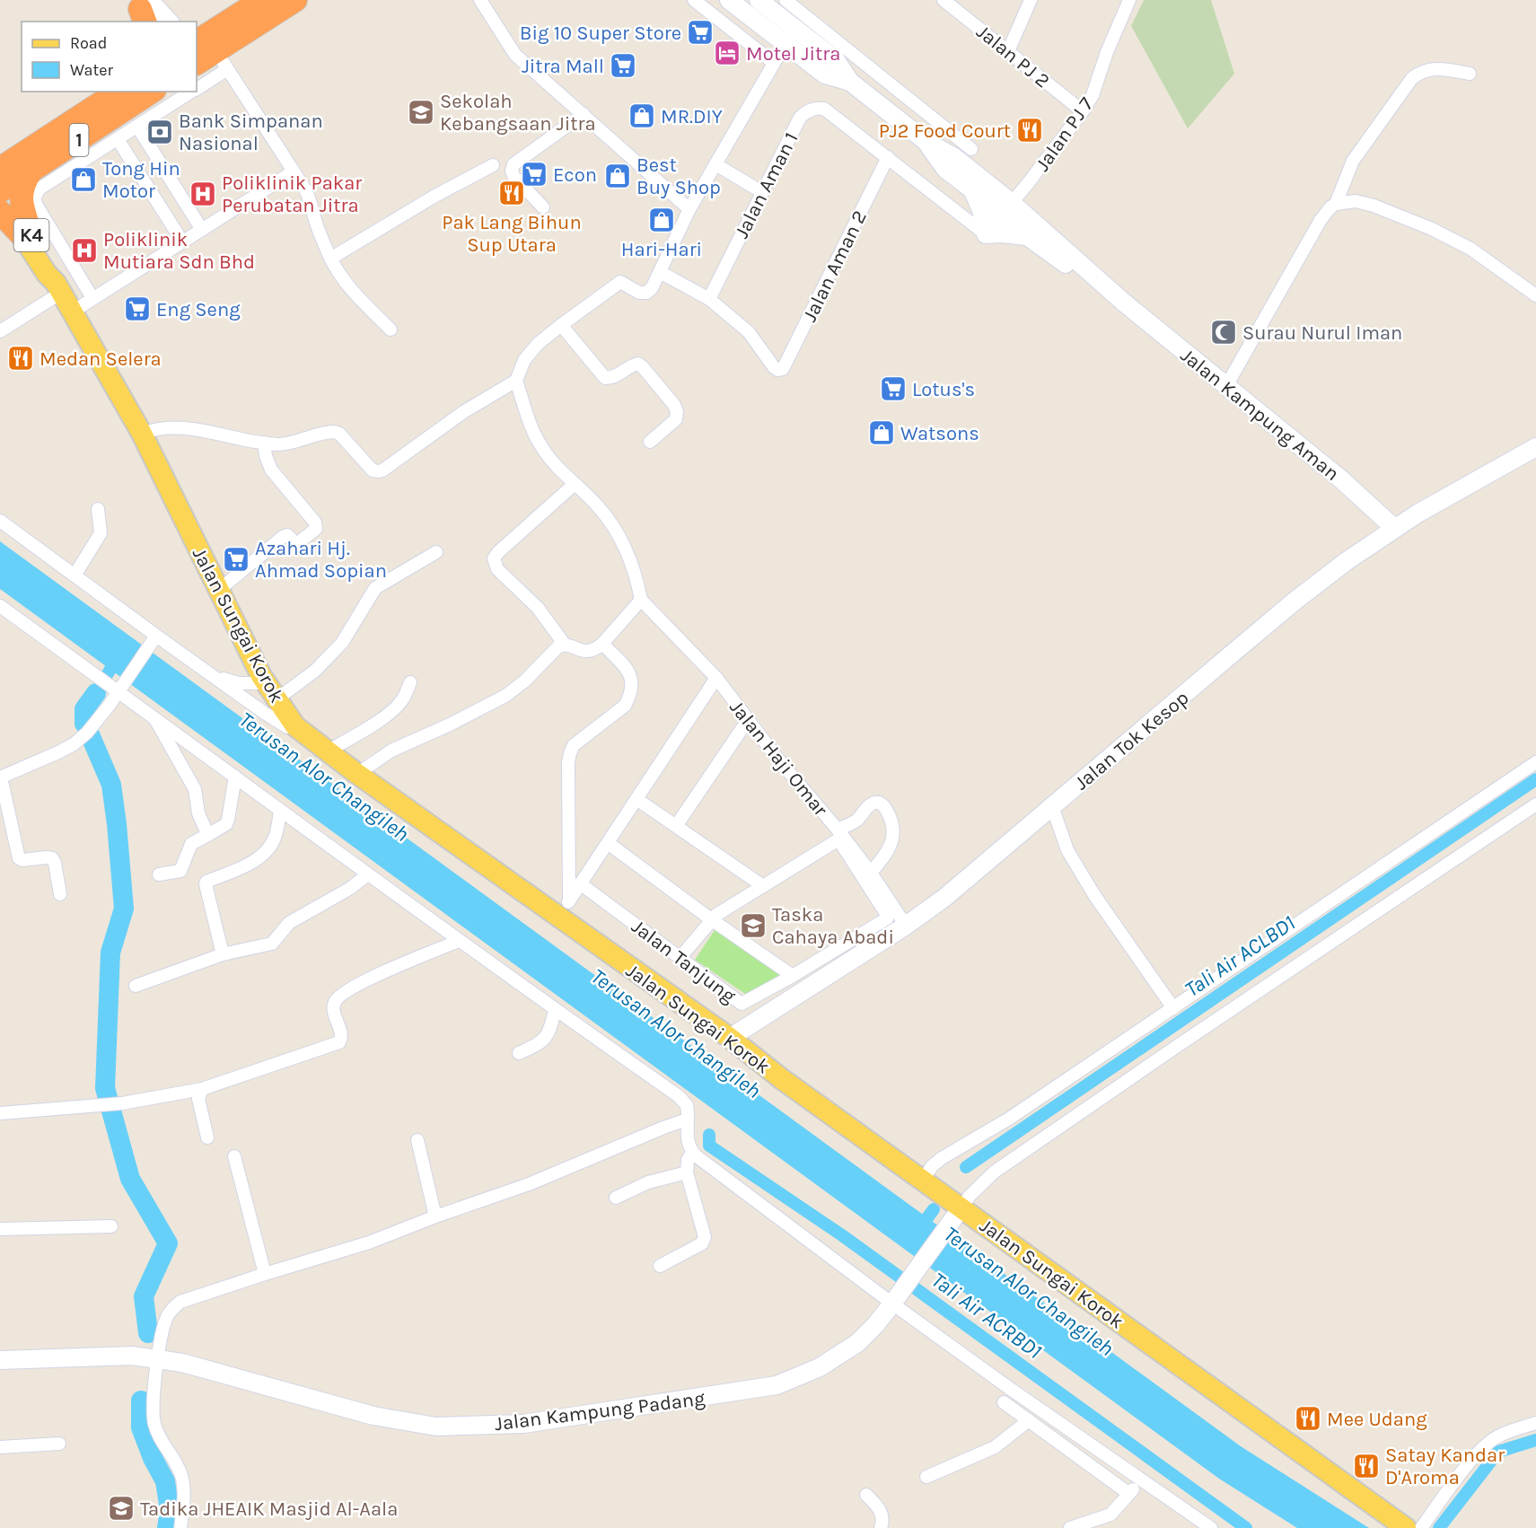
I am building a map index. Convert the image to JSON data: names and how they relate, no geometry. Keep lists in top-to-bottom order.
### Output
{
  "streets": {
    "highway": ["1"],
    "main road": ["K4", "Jalan Sungai Korok"],
    "street": [
      "Jalan PJ 2",
      "Jalan PJ 7",
      "Jalan Aman 1",
      "Jalan Aman 2",
      "Jalan Kampung Aman",
      "Jalan Tok Kesop",
      "Jalan Haji Omar",
      "Jalan Tanjung",
      "Jalan Kampung Padang"
    ]
  },
  "crossings": [
    ["Jalan PJ 2", "Jalan PJ 7"],
    ["Jalan PJ 7", "Jalan Aman 1"],
    ["Jalan PJ 7", "Jalan Kampung Aman"],
    ["1", "Jalan Sungai Korok"],
    ["Jalan Aman 1", "Jalan Aman 2"],
    ["Jalan Kampung Aman", "Jalan Tok Kesop"],
    ["Jalan Sungai Korok", "Jalan Tok Kesop"],
    ["Jalan Sungai Korok", "Jalan Kampung Padang"],
    ["Jalan Tok Kesop", "Jalan Haji Omar"]
  ],
  "water": ["Terusan Alor Changileh", "Tali Air ACLBD1", "Tali Air ACRBD1"],
  "places": {
    "supermarket": [
      "Big 10 Super Store",
      "Jitra Mall",
      "Econ",
      "Eng Seng",
      "Lotus's",
      "Azahari Hj. Ahmad Sopian"
    ],
    "hotel": ["Motel Jitra"],
    "school or university": ["Sekolah Kebangsaan Jitra", "Taska Cahaya Abadi", "Tadika JHEAIK Masjid Al-Aala"],
    "shop": [
      "MR.DIY",
      "Best Buy Shop",
      "Tong Hin Motor",
      "Hari-Hari",
      "Watsons"
    ],
    "restaurant": [
      "PJ2 Food Court",
      "Pak Lang Bihun Sup Utara",
      "Medan Selera",
      "Mee Udang",
      "Satay Kandar D'Aroma"
    ],
    "bank": ["Bank Simpanan Nasional"],
    "hospital": ["Poliklinik Pakar Perubatan Jitra", "Poliklinik Mutiara Sdn Bhd"],
    "mosque": ["Surau Nurul Iman"]
  },
  "legend": ["Road", "Water"]
}
